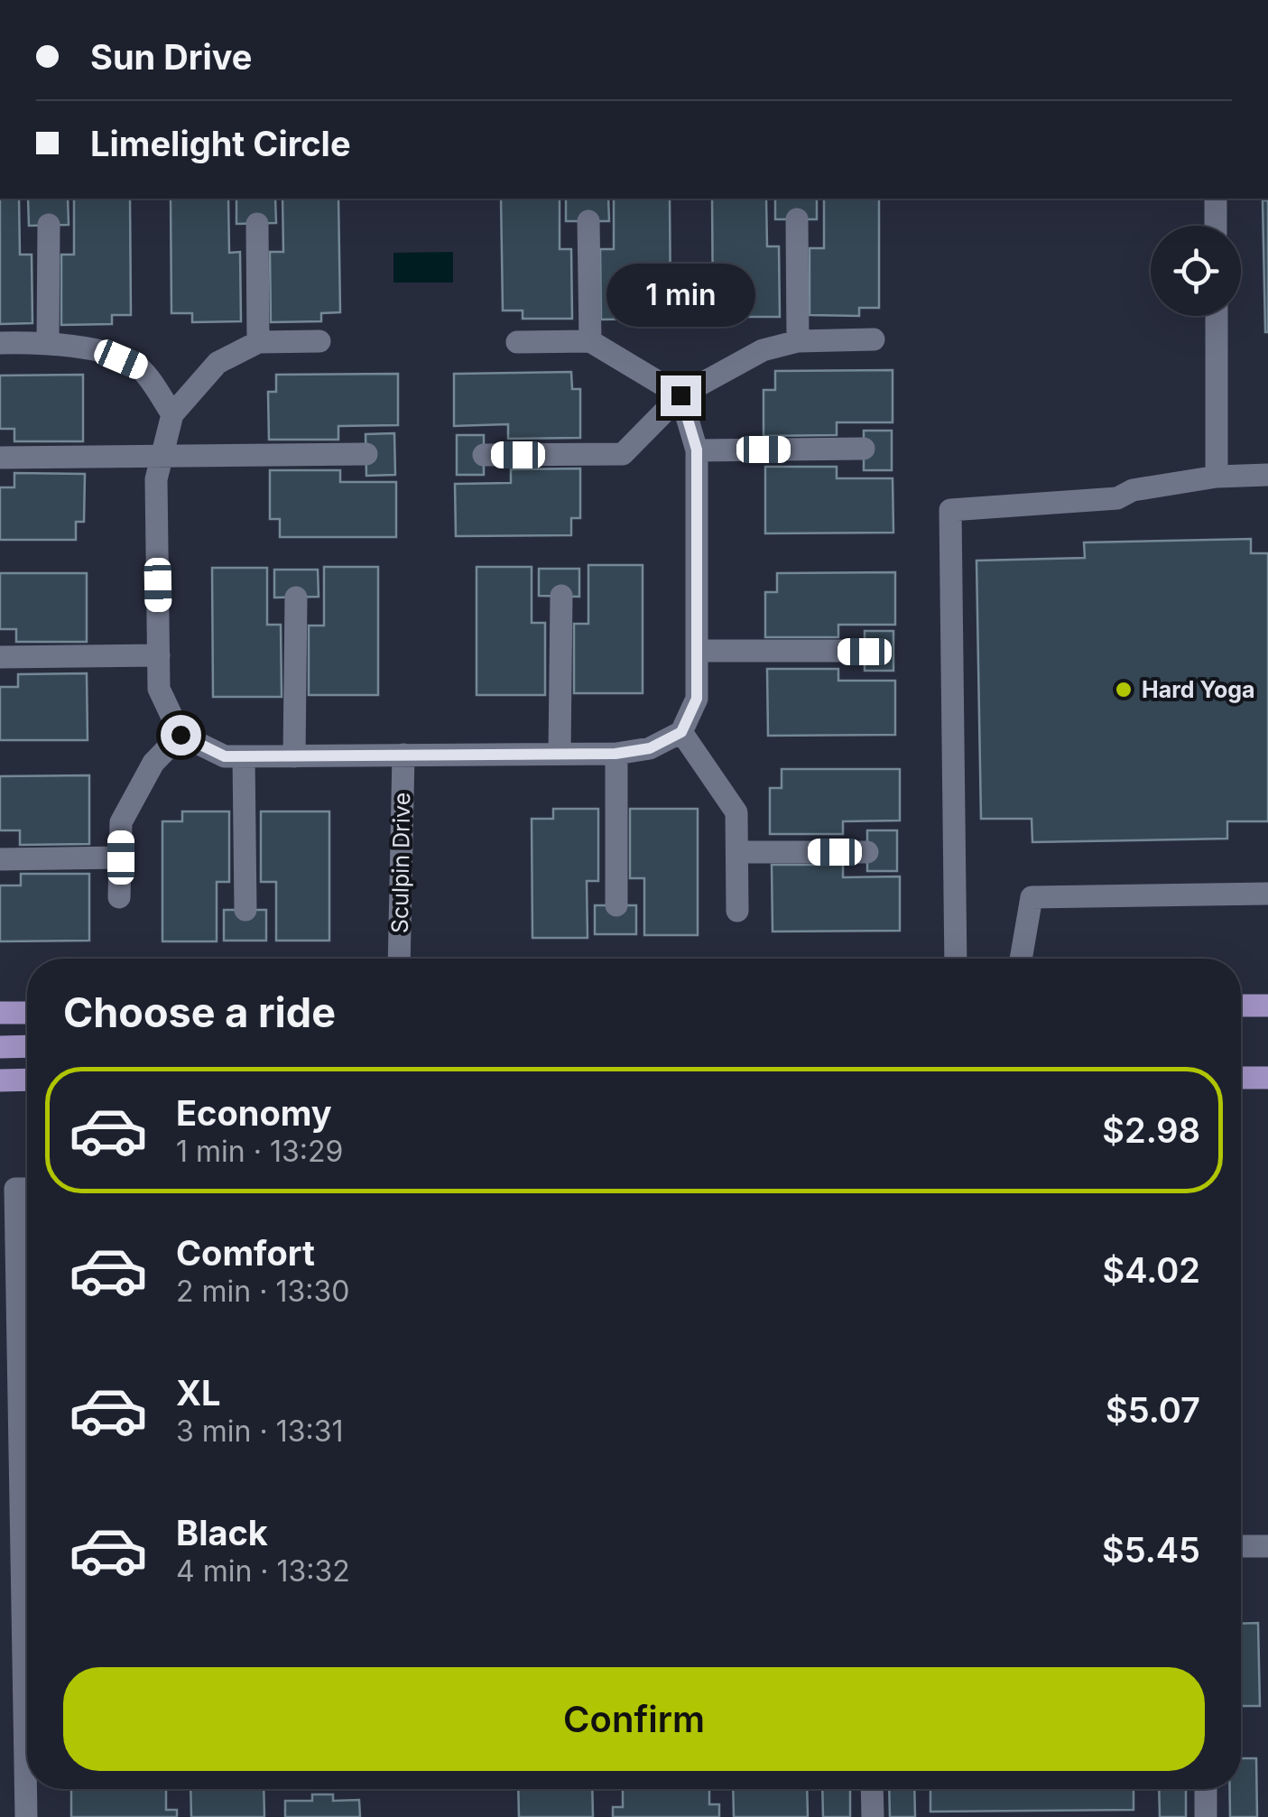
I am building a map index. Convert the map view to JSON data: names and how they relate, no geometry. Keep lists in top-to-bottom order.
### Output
{
  "streets": {
    "street": ["Sculpin Drive"]
  },
  "places": ["Hard Yoga"],
  "page": {
    "banner": ["Sun Drive", "Limelight Circle"],
    "bubble": "1 min",
    "heading": "Choose a ride",
    "list": [
      {
        "name": "Economy",
        "note": "1 min · 13:29",
        "value": "$2.98"
      },
      {
        "name": "Comfort",
        "note": "2 min · 13:30",
        "value": "$4.02"
      },
      {
        "name": "XL",
        "note": "3 min · 13:31",
        "value": "$5.07"
      },
      {
        "name": "Black",
        "note": "4 min · 13:32",
        "value": "$5.45"
      }
    ],
    "buttons": "Confirm"
  }
}
